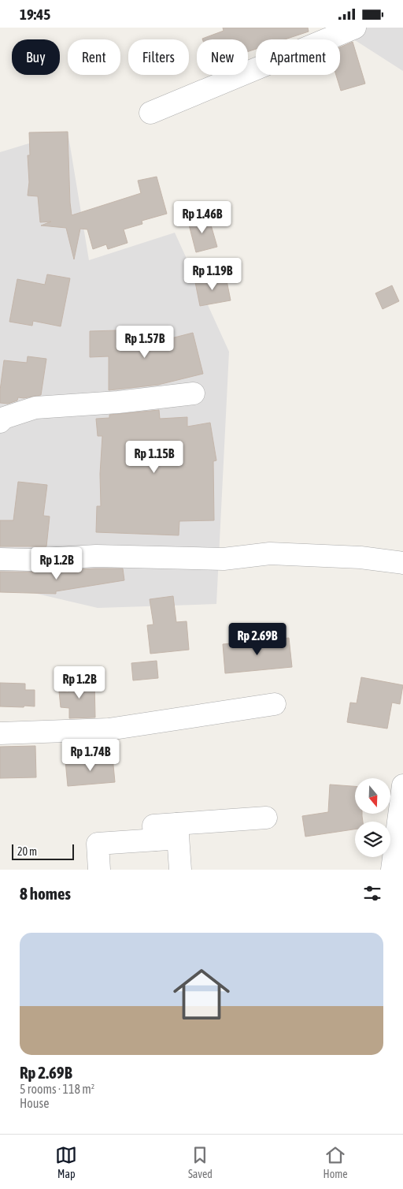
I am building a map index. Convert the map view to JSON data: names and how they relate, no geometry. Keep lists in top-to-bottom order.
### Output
{
  "scale_bar": "20 m",
  "north": "bottom",
  "page": {
    "status": "19:45",
    "chip": [
      "Buy",
      "Rent",
      "Filters",
      "New",
      "Apartment"
    ],
    "price": [
      "Rp 1.46B",
      "Rp 1.19B",
      "Rp 1.57B",
      "Rp 1.15B",
      "Rp 1.2B",
      "Rp 2.69B",
      "Rp 1.2B",
      "Rp 1.74B"
    ],
    "scale": "20 m",
    "heading": "8 homes",
    "list": [
      {
        "name": "Rp 2.69B",
        "note": "5 rooms · 118 m² · House"
      }
    ],
    "tabs": ["Map", "Saved", "Home"]
  }
}
